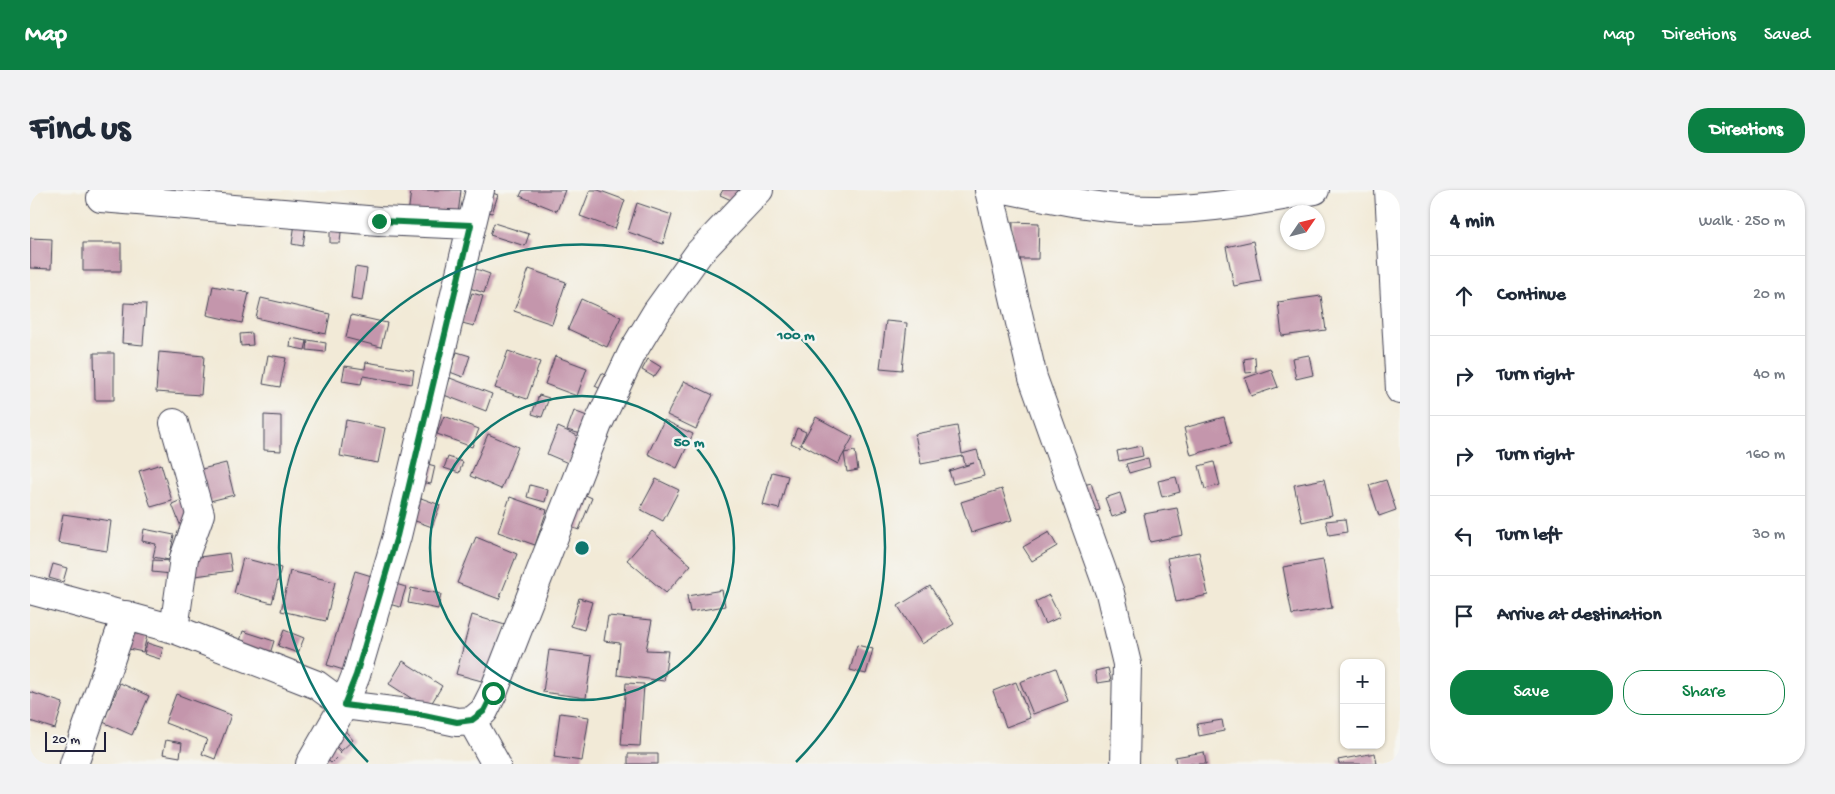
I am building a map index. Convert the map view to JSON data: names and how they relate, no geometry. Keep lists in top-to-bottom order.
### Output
{
  "scale_bar": "20 m",
  "north": "top right",
  "page": {
    "header": "Map",
    "nav": ["Map", "Directions", "Saved"],
    "buttons": [
      "Directions",
      ["Save", "Share"]
    ],
    "title": "Find us",
    "heading": ["4 min", "Walk · 250 m"],
    "list": [
      ["Continue", "20 m"],
      ["Turn right", "40 m"],
      ["Turn right", "160 m"],
      ["Turn left", "30 m"],
      "Arrive at destination"
    ],
    "map_buttons": ["+", "−"],
    "scale": "20 m"
  },
  "rings": ["100 m", "50 m"]
}
